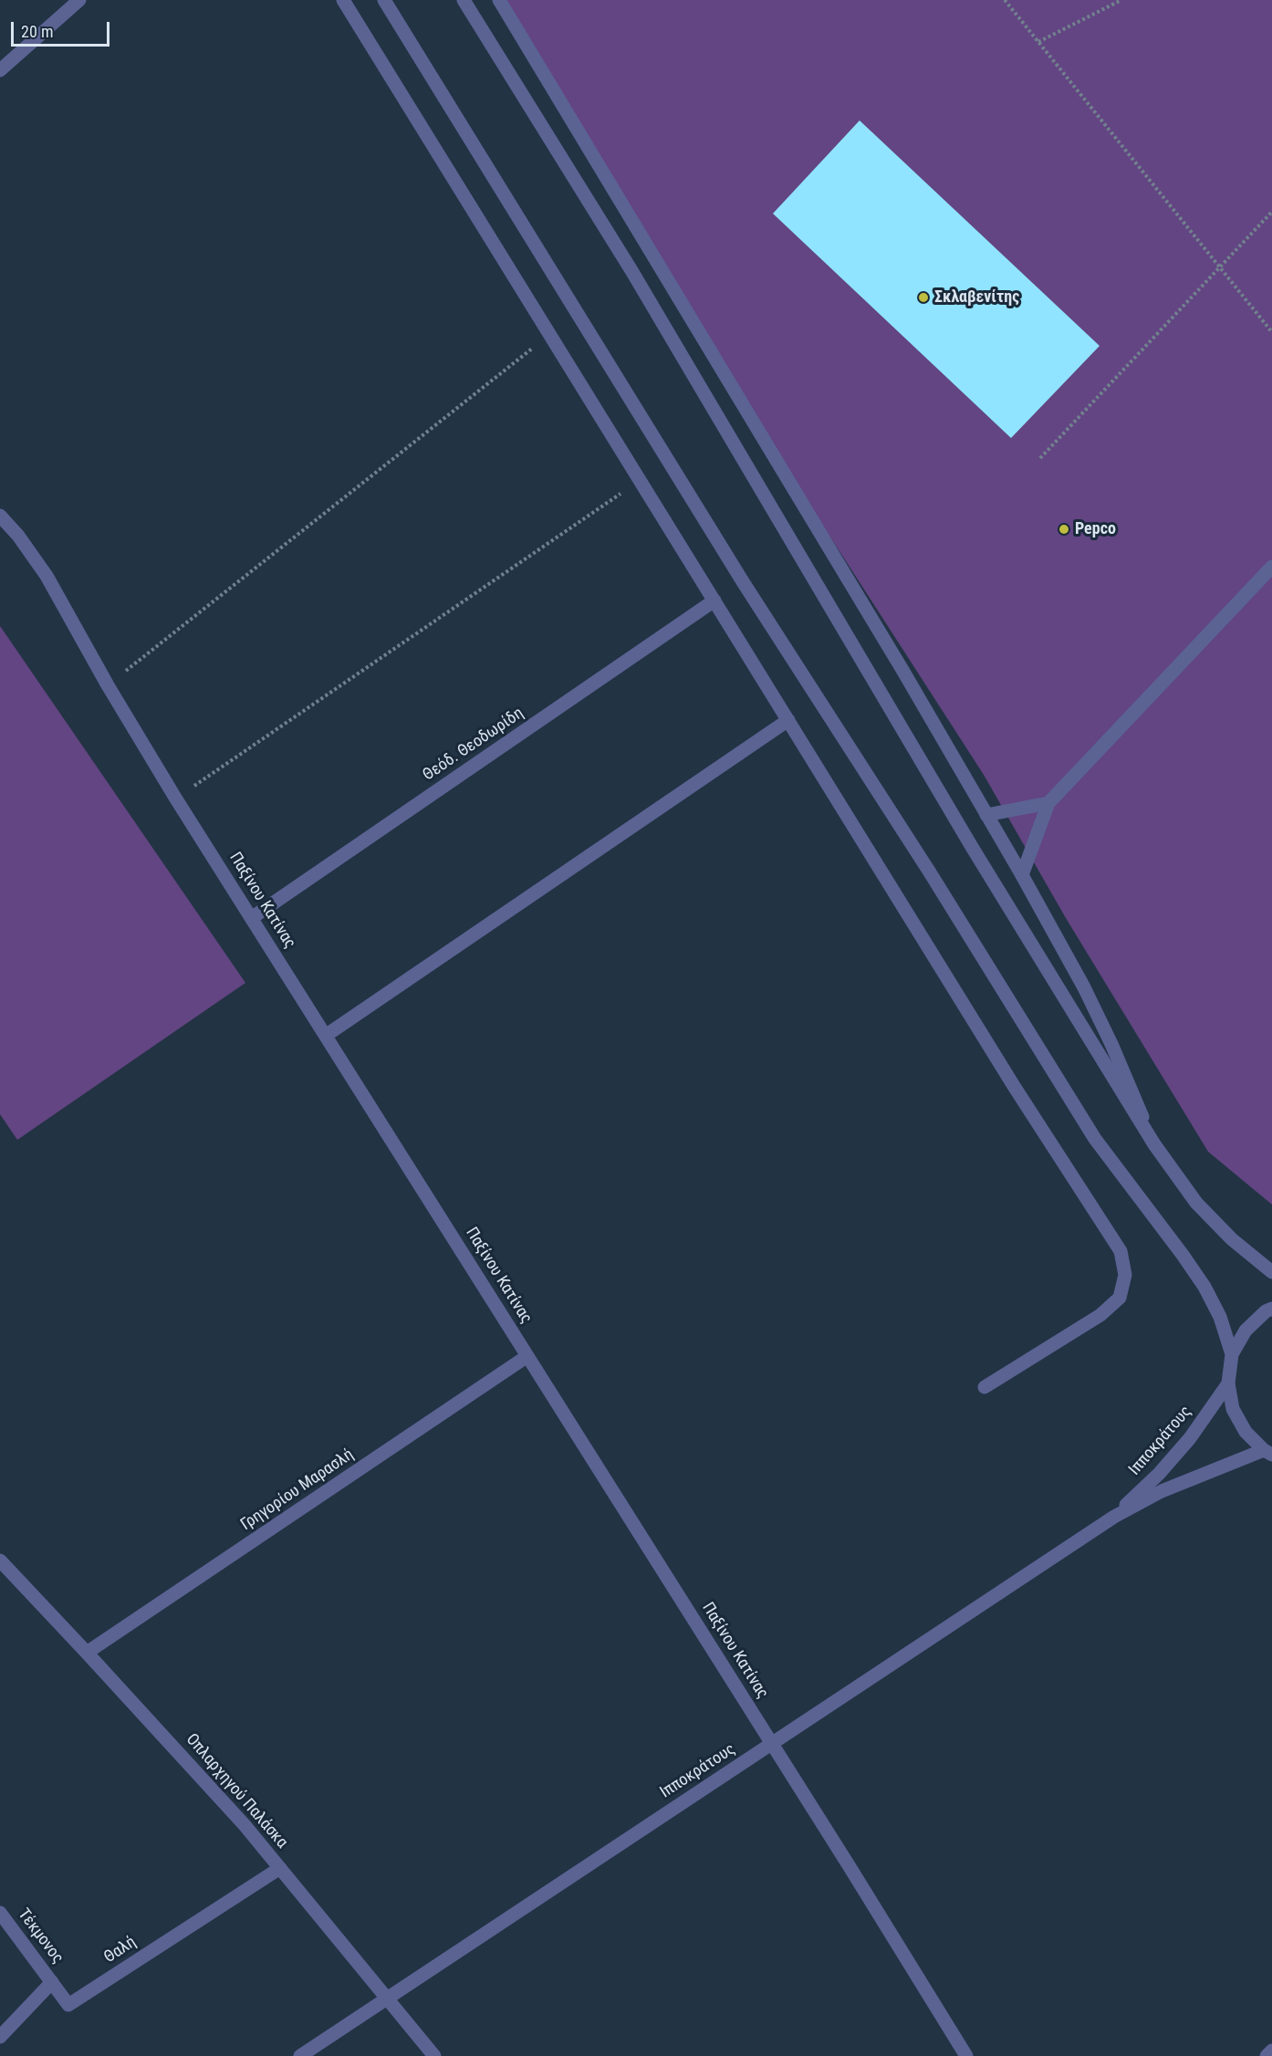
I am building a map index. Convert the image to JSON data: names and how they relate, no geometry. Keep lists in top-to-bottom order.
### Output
{
  "streets": {
    "street": [
      "Θεόδ. Θεοδωρίδη",
      "Παξίνου Κατίνας",
      "Ιπποκράτους",
      "Γρηγορίου Μαρασλή",
      "Οπλαρχηγού Παλάσκα",
      "Τέκμονος",
      "Θαλή"
    ]
  },
  "crossings": [
    ["Θεόδ. Θεοδωρίδη", "Παξίνου Κατίνας"],
    ["Παξίνου Κατίνας", "Ιπποκράτους"],
    ["Παξίνου Κατίνας", "Γρηγορίου Μαρασλή"],
    ["Ιπποκράτους", "Οπλαρχηγού Παλάσκα"],
    ["Γρηγορίου Μαρασλή", "Οπλαρχηγού Παλάσκα"],
    ["Οπλαρχηγού Παλάσκα", "Θαλή"],
    ["Τέκμονος", "Θαλή"]
  ],
  "places": ["Σκλαβενίτης", "Pepco"],
  "scale_bar": "20 m"
}
